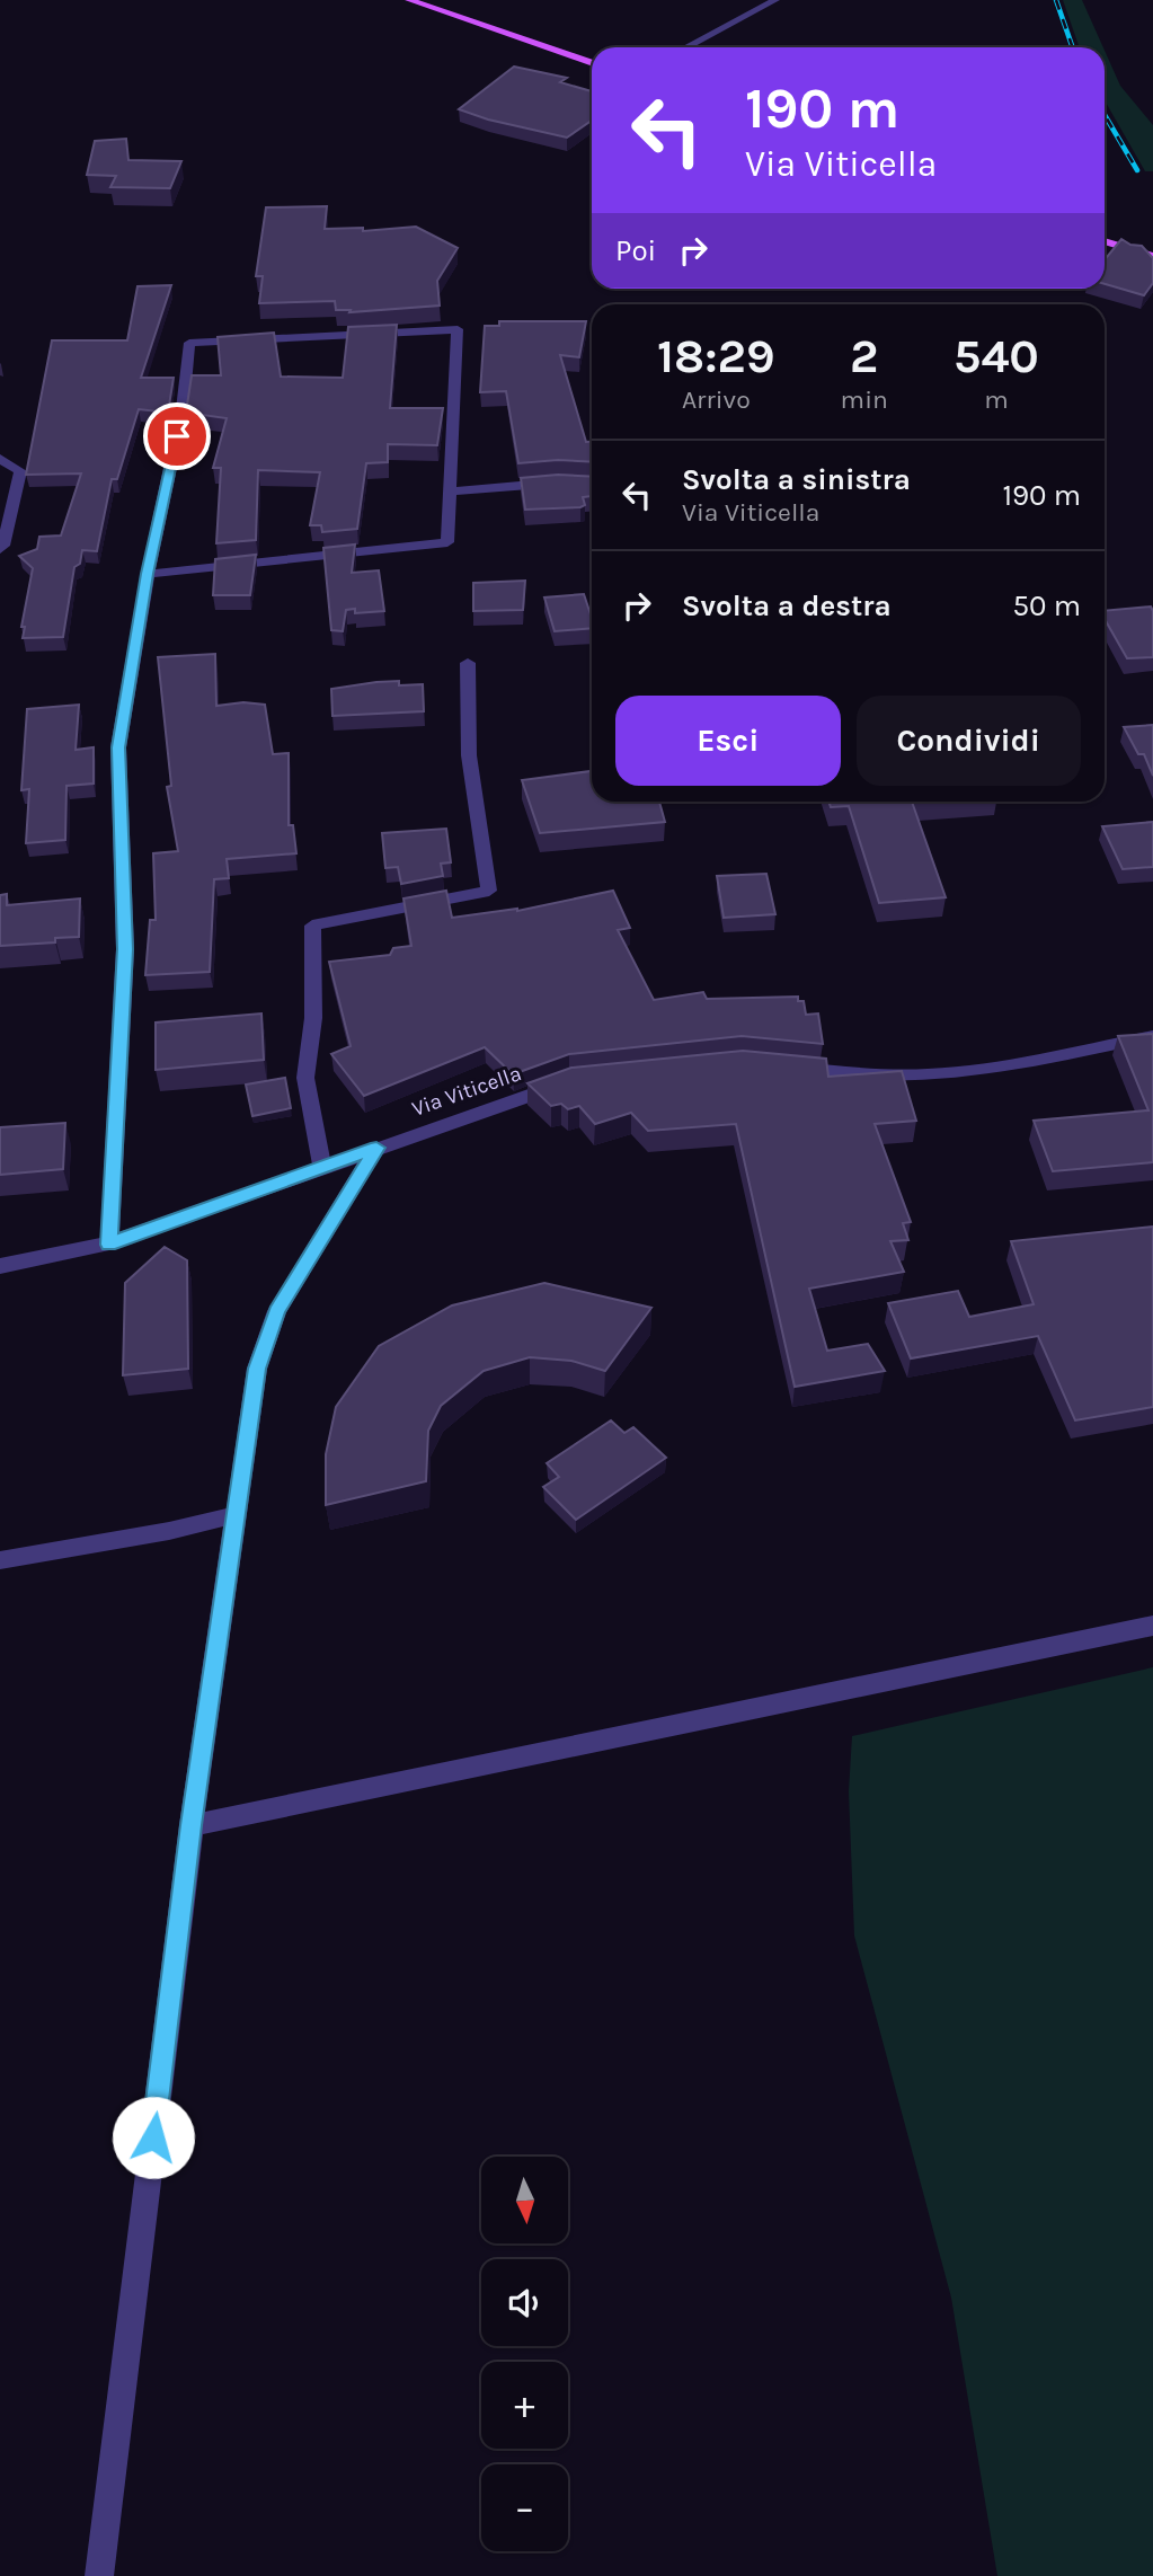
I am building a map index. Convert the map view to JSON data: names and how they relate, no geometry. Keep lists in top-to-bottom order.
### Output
{
  "streets": {
    "street": ["Via Viticella"]
  },
  "north": "bottom",
  "page": {
    "turn": ["190 m", "Via Viticella"],
    "then": "Poi",
    "eta": [
      "18:29",
      "Arrivo",
      "2",
      "min",
      "540",
      "m"
    ],
    "list": [
      {
        "name": "Svolta a sinistra",
        "note": "Via Viticella",
        "value": "190 m"
      },
      {
        "name": "Svolta a destra",
        "value": "50 m"
      }
    ],
    "buttons": ["Esci", "Condividi"],
    "map_buttons": ["+", "−"]
  }
}
